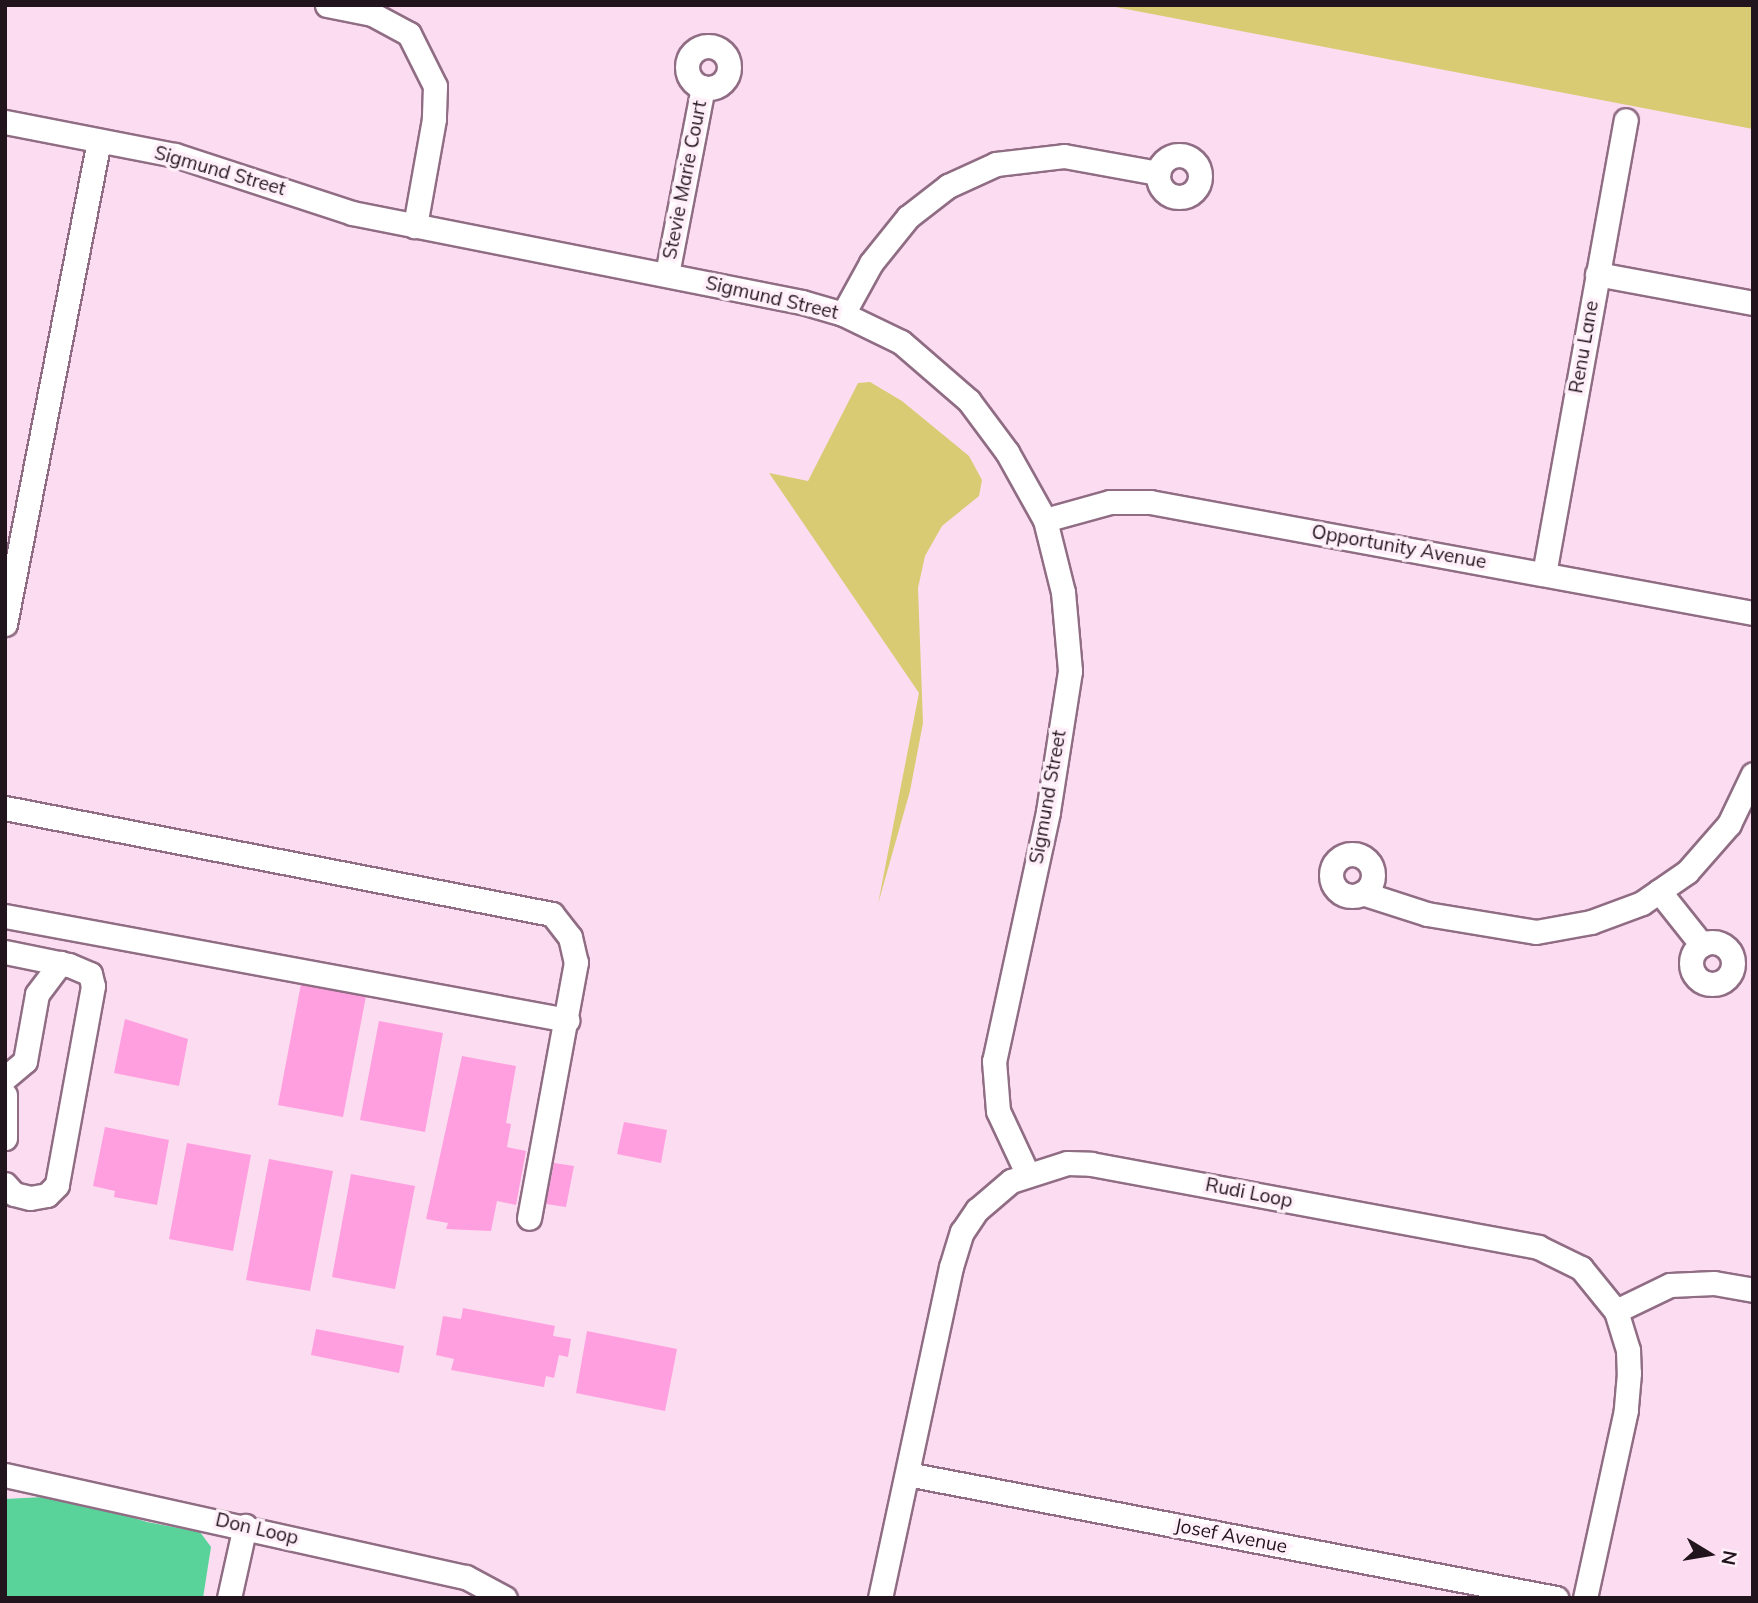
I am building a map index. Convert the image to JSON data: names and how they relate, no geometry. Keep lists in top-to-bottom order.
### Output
{
  "streets": {
    "street": [
      "Sigmund Street",
      "Stevie Marie Court",
      "Renu Lane",
      "Opportunity Avenue",
      "Rudi Loop",
      "Don Loop",
      "Josef Avenue"
    ]
  },
  "crossings": [
    ["Sigmund Street", "Stevie Marie Court"],
    ["Sigmund Street", "Opportunity Avenue"],
    ["Sigmund Street", "Rudi Loop"],
    ["Renu Lane", "Opportunity Avenue"],
    ["Rudi Loop", "Josef Avenue"]
  ],
  "north": "right"
}
